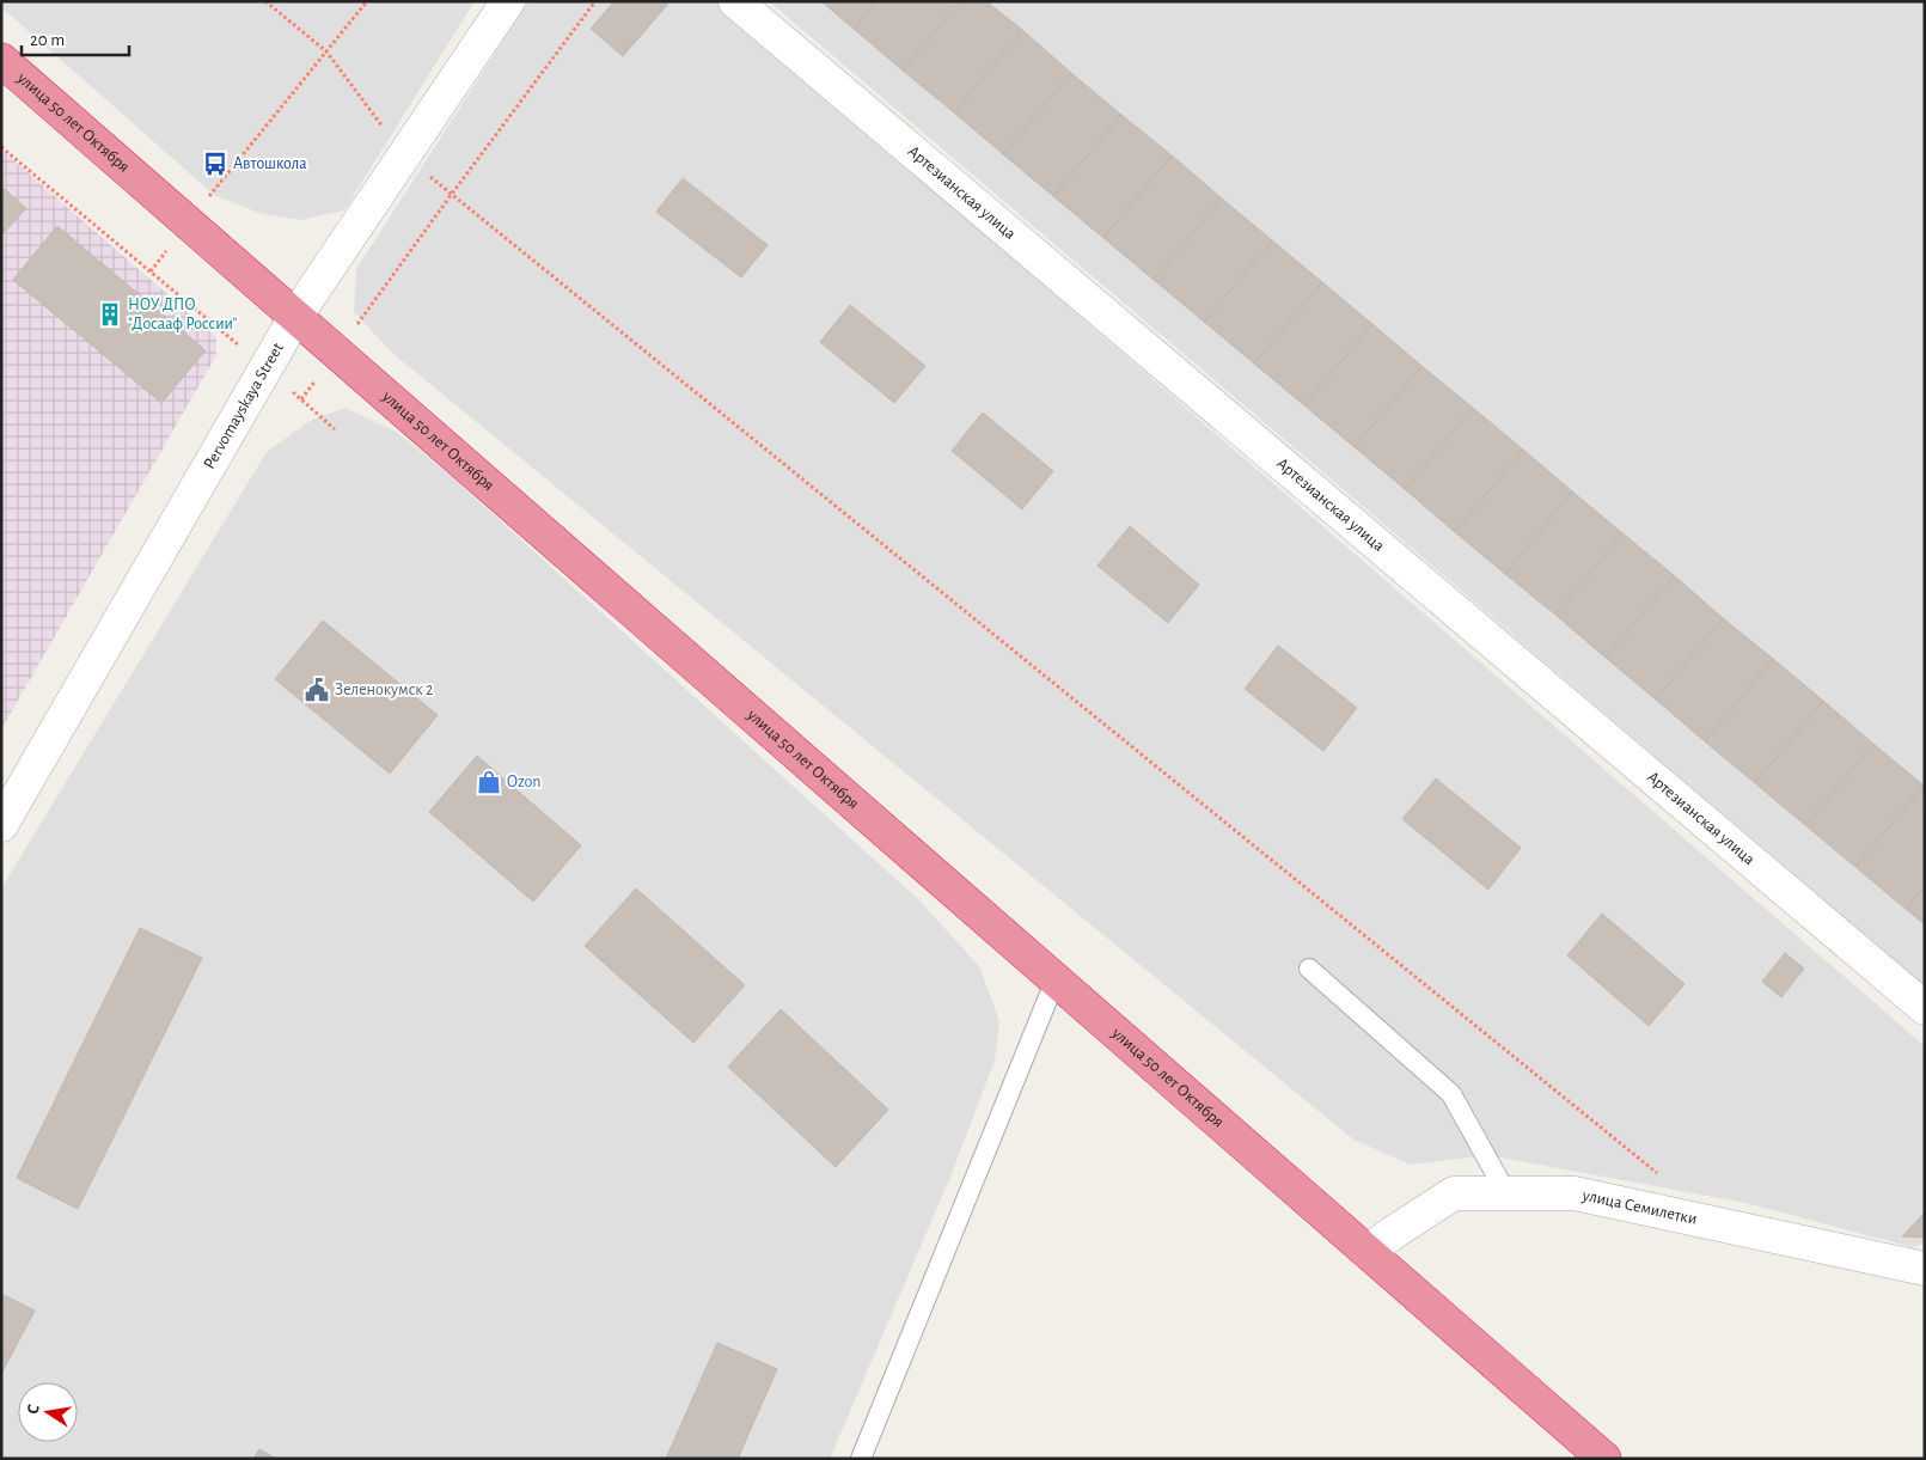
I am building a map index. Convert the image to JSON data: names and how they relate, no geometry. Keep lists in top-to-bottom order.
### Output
{
  "streets": {
    "highway": ["улица 50 лет Октября"],
    "street": ["Артезианская улица", "Pervomayskaya Street", "улица Семилетки"]
  },
  "crossings": [
    ["улица 50 лет Октября", "Pervomayskaya Street"],
    ["улица 50 лет Октября", "улица Семилетки"]
  ],
  "places": {
    "bus stop": ["Автошкола"],
    "building": ["НОУ ДПО \"Досааф России\""],
    "public building": ["Зеленокумск 2"],
    "shop": ["Ozon"]
  },
  "scale_bar": "20 m",
  "north": "left"
}
